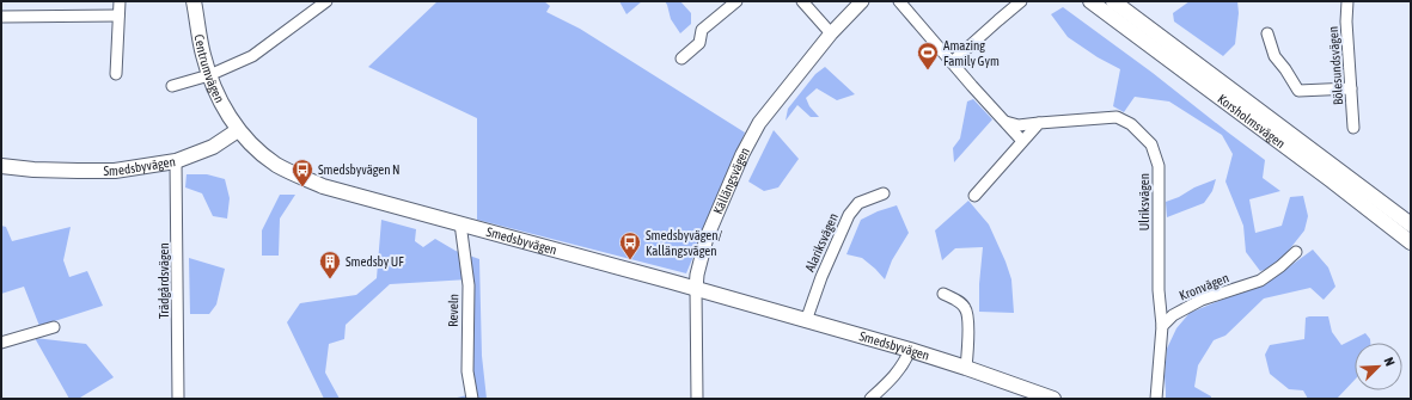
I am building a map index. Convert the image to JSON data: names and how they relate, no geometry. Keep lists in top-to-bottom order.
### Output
{
  "streets": {
    "main road": ["Centrumvägen", "Korsholmsvägen", "Smedsbyvägen"],
    "street": [
      "Bölesundsvägen",
      "Källängsvägen",
      "Ulriksvägen",
      "Alariksvägen",
      "Trädgårdsvägen",
      "Kronvägen",
      "Reveln"
    ]
  },
  "crossings": [
    ["Centrumvägen", "Smedsbyvägen"],
    ["Smedsbyvägen", "Källängsvägen"],
    ["Smedsbyvägen", "Alariksvägen"],
    ["Smedsbyvägen", "Trädgårdsvägen"],
    ["Smedsbyvägen", "Reveln"],
    ["Ulriksvägen", "Kronvägen"]
  ],
  "places": {
    "sports": ["Amazing Family Gym"],
    "bus stop": ["Smedsbyvägen N", "Smedsbyvägen/ Kallängsvägen"],
    "building": ["Smedsby UF"]
  },
  "north": "top right"
}
